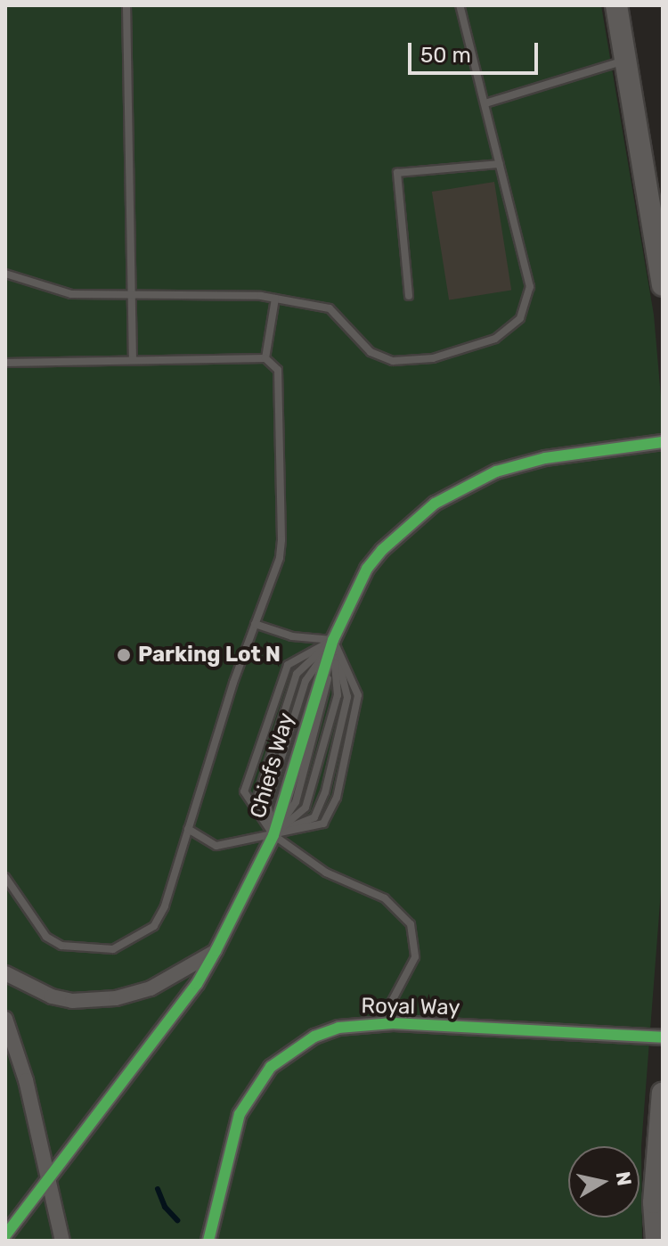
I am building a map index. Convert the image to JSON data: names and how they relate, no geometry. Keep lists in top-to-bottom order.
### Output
{
  "streets": {
    "street": ["Chiefs Way", "Royal Way"]
  },
  "places": ["Parking Lot N"],
  "scale_bar": "50 m",
  "north": "right"
}
